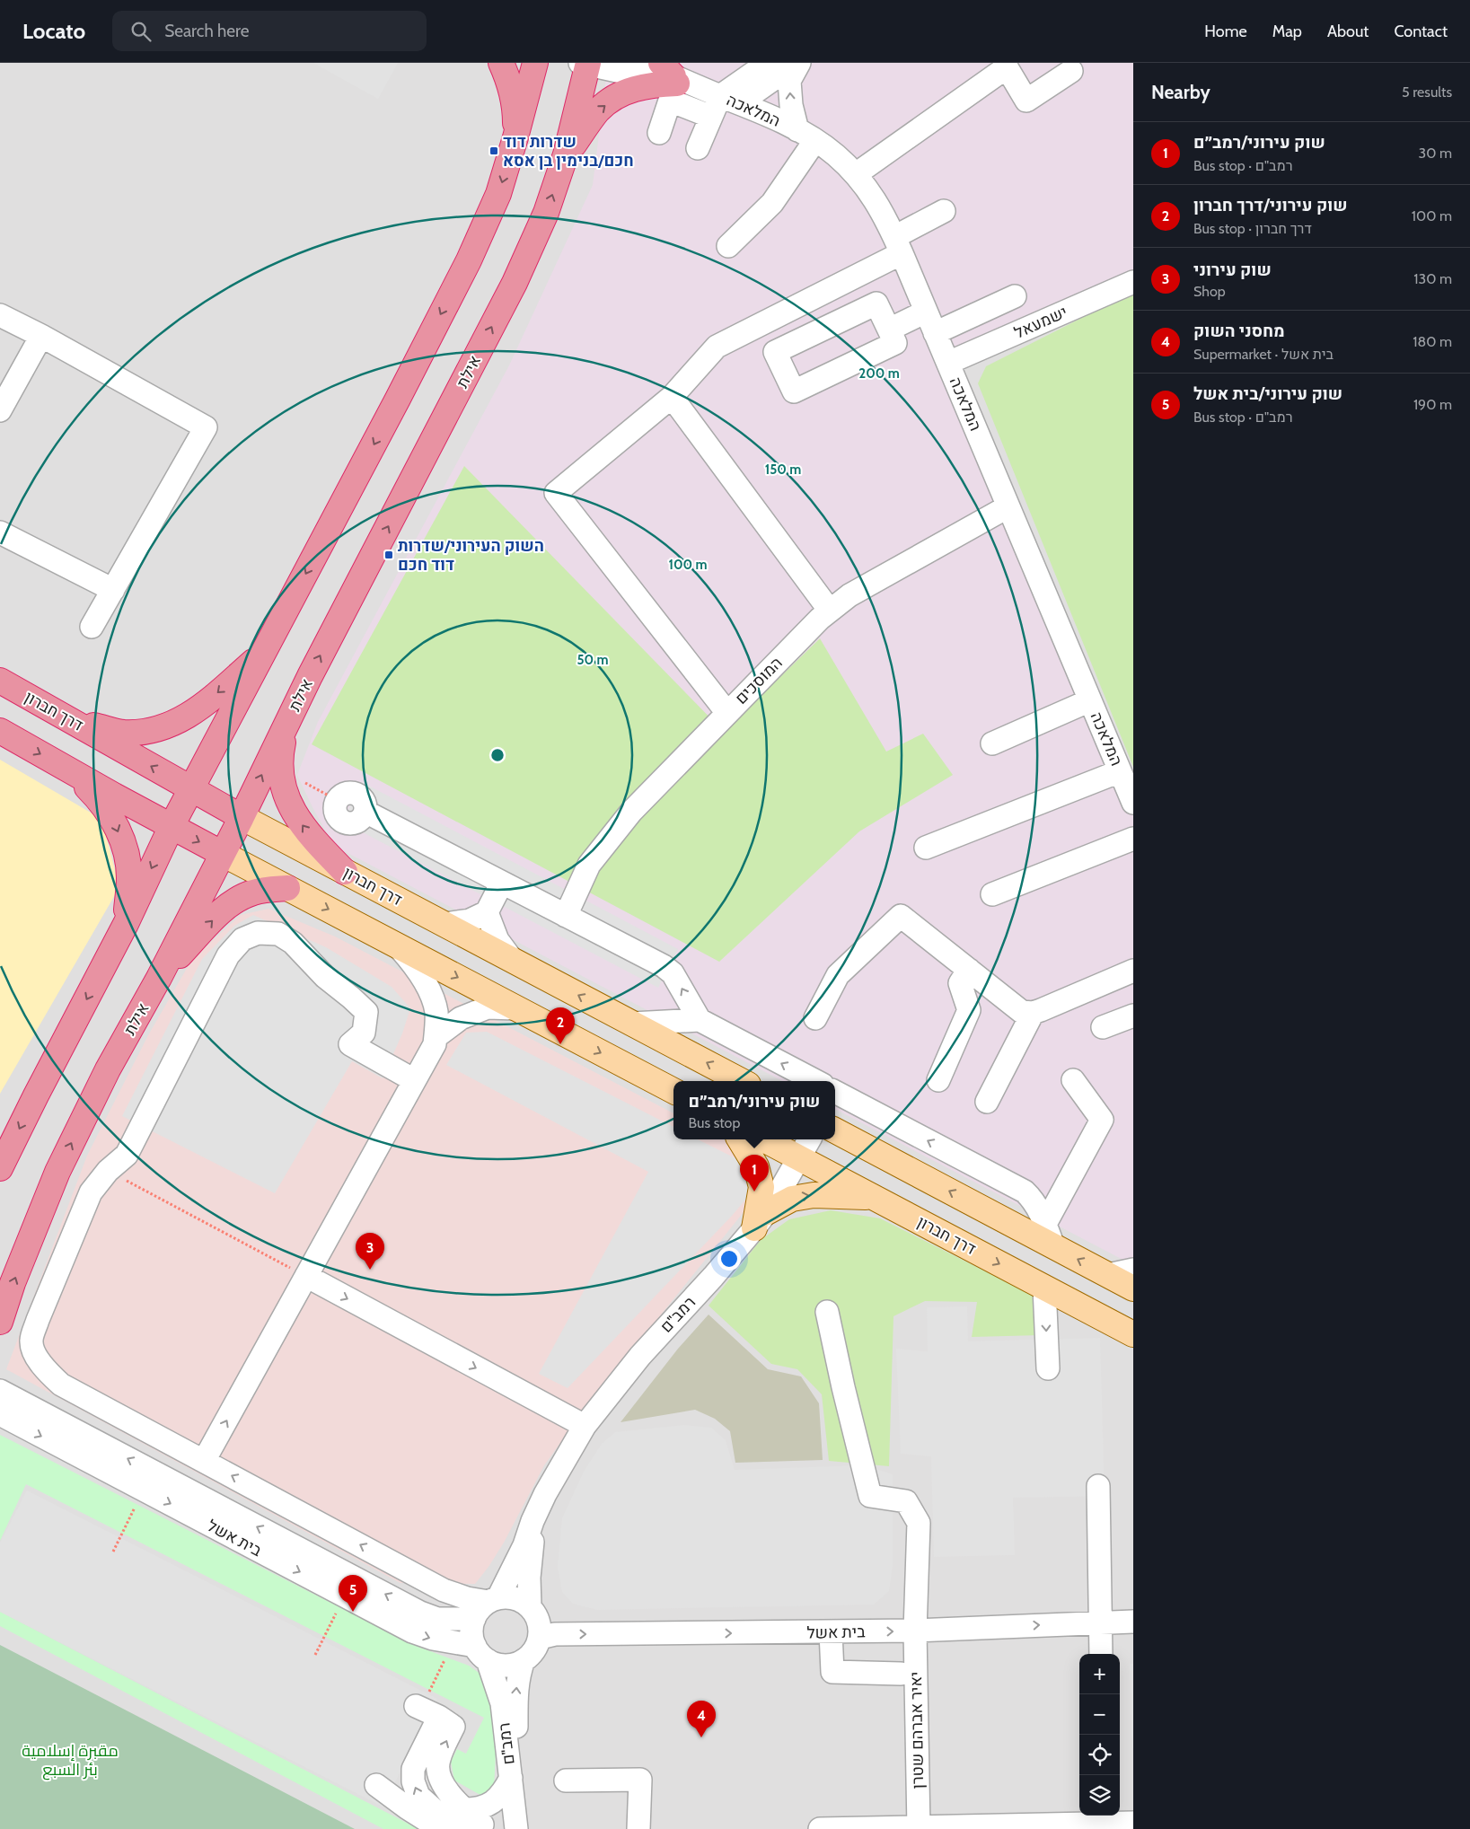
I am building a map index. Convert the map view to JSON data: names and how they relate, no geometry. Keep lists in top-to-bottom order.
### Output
{
  "streets": {
    "highway": ["אילת", "דרך חברון"],
    "street": [
      "המלאכה",
      "ישמעאל",
      "המוסכים",
      "רמב\"ם",
      "בית אשל",
      "יאיר אברהם שטרן"
    ]
  },
  "crossings": [
    ["המלאכה", "ישמעאל"],
    ["המלאכה", "אילת"],
    ["המלאכה", "המוסכים"],
    ["אילת", "דרך חברון"],
    ["דרך חברון", "רמב\"ם"],
    ["רמב\"ם", "בית אשל"],
    ["בית אשל", "יאיר אברהם שטרן"]
  ],
  "parks": ["مقبرة إسلامية بئر السبع"],
  "places": {
    "transit": ["שדרות דוד חכם/בנימין בן אסא", "השוק העירוני/שדרות דוד חכם"]
  },
  "page": {
    "header": "Locato",
    "search": "Search here",
    "nav": [
      "Home",
      "Map",
      "About",
      "Contact"
    ],
    "heading": ["Nearby", "5 results"],
    "list": [
      {
        "mark": "1",
        "name": "שוק עירוני/רמב״ם",
        "note": "Bus stop · רמב\"ם",
        "value": "30 m"
      },
      {
        "mark": "2",
        "name": "שוק עירוני/דרך חברון",
        "note": "Bus stop · דרך חברון",
        "value": "100 m"
      },
      {
        "mark": "3",
        "name": "שוק עירוני",
        "note": "Shop",
        "value": "130 m"
      },
      {
        "mark": "4",
        "name": "מחסני השוק",
        "note": "Supermarket · בית אשל",
        "value": "180 m"
      },
      {
        "mark": "5",
        "name": "שוק עירוני/בית אשל",
        "note": "Bus stop · רמב\"ם",
        "value": "190 m"
      }
    ],
    "pins": [
      "2",
      "1",
      "3",
      "5",
      "4"
    ],
    "popup": ["שוק עירוני/רמב״ם", "Bus stop"],
    "map_buttons": ["+", "−"]
  },
  "rings": [
    "200 m",
    "150 m",
    "100 m",
    "50 m"
  ]
}
